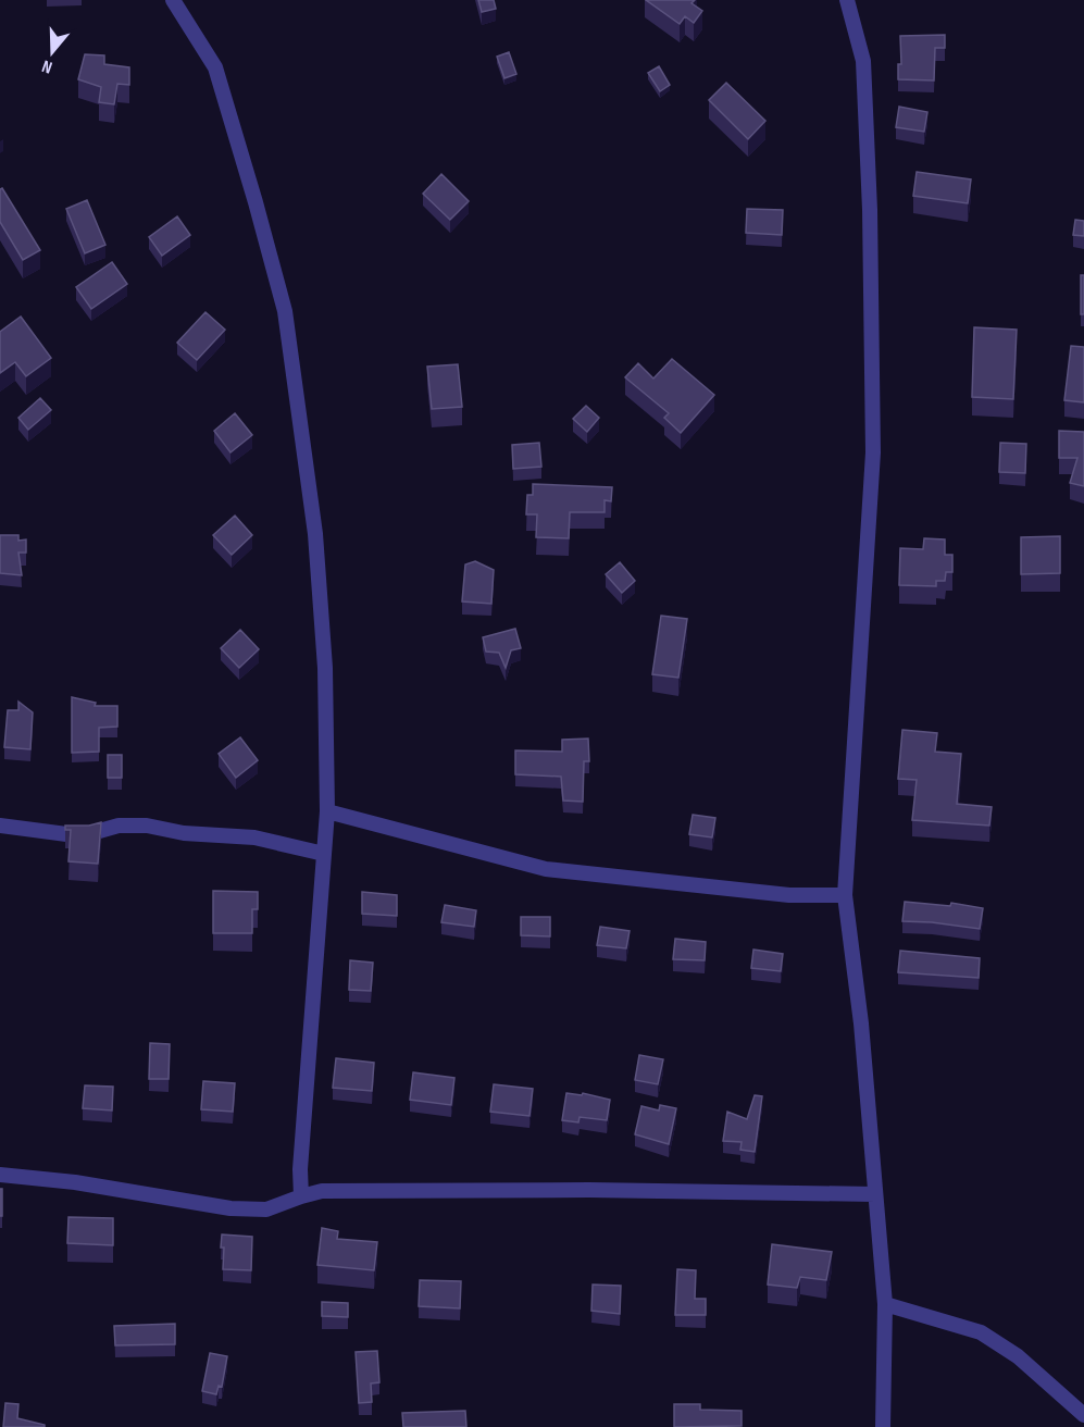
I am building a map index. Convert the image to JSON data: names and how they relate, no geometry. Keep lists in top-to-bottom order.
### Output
{
  "north": "bottom"
}
